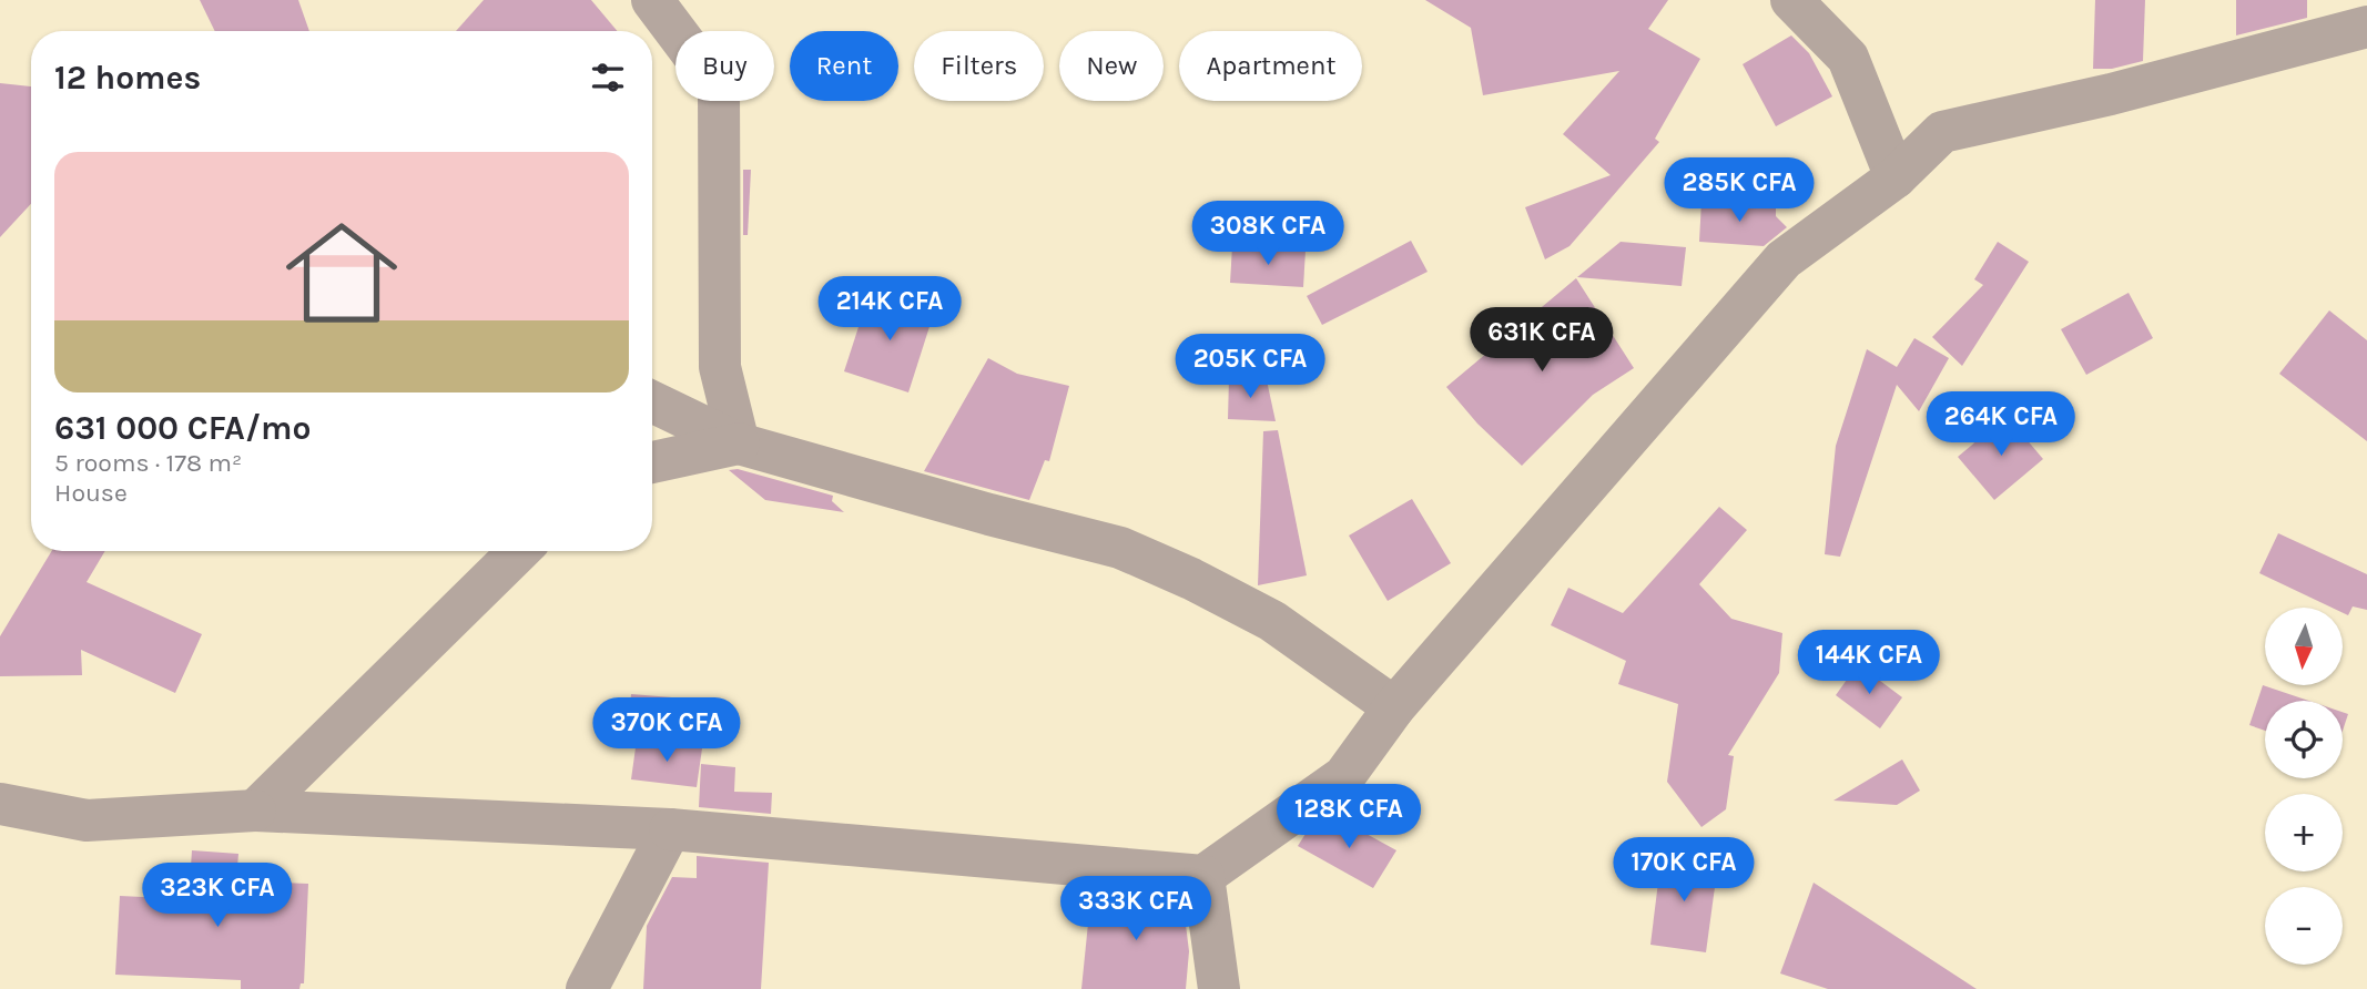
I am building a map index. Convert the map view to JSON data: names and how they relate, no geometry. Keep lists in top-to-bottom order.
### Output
{
  "north": "bottom",
  "page": {
    "chip": [
      "Buy",
      "Rent",
      "Filters",
      "New",
      "Apartment"
    ],
    "heading": "12 homes",
    "list": [
      {
        "name": "631 000 CFA/mo",
        "note": "5 rooms · 178 m² · House"
      }
    ],
    "price": [
      "285K CFA",
      "308K CFA",
      "214K CFA",
      "631K CFA",
      "205K CFA",
      "264K CFA",
      "144K CFA",
      "370K CFA",
      "128K CFA",
      "170K CFA",
      "323K CFA",
      "333K CFA"
    ],
    "map_buttons": ["+", "−"]
  }
}
